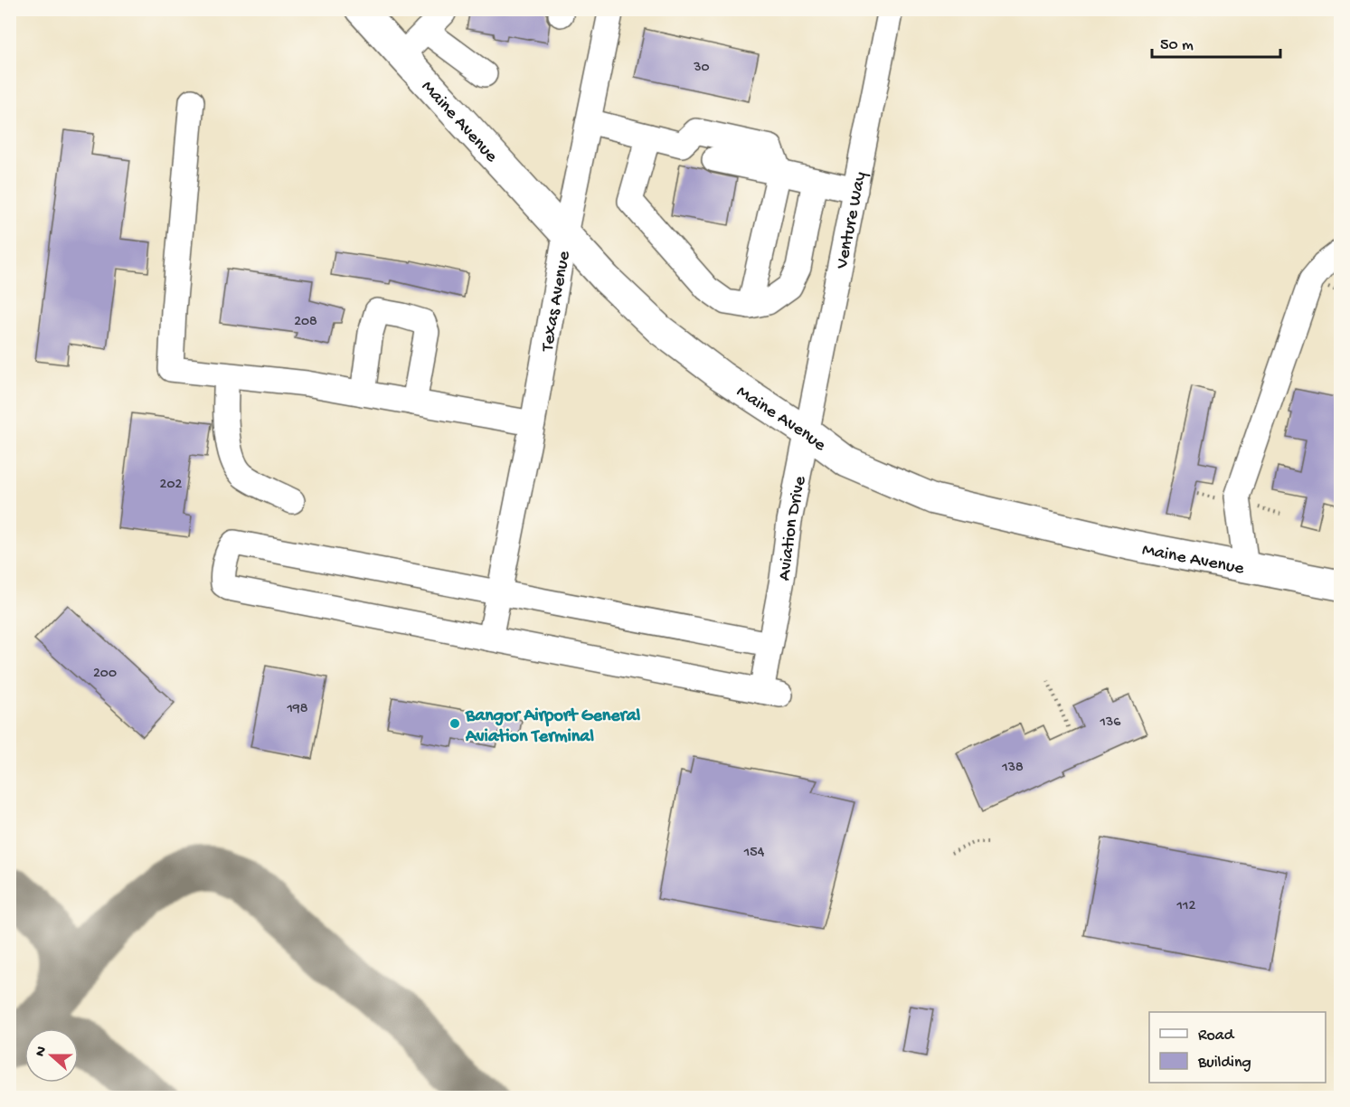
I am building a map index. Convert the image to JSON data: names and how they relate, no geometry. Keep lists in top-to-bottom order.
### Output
{
  "streets": {
    "main road": ["Maine Avenue"],
    "street": ["Venture Way", "Texas Avenue", "Aviation Drive"]
  },
  "crossings": [
    ["Maine Avenue", "Venture Way"],
    ["Maine Avenue", "Texas Avenue"],
    ["Maine Avenue", "Aviation Drive"],
    ["Venture Way", "Aviation Drive"],
    ["Texas Avenue", "Aviation Drive"]
  ],
  "places": ["Bangor Airport General Aviation Terminal"],
  "house_numbers": [
    "30",
    "208",
    "202",
    "200",
    "198",
    "136",
    "138",
    "154",
    "112"
  ],
  "legend": ["Road", "Building"],
  "scale_bar": "50 m",
  "north": "left"
}
